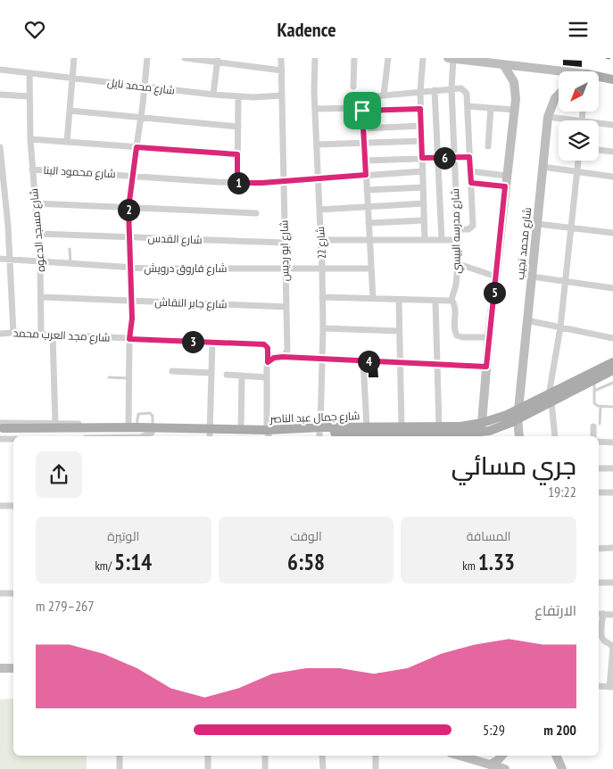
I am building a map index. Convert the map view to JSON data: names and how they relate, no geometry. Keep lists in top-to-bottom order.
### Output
{
  "streets": {
    "main road": ["شارع جمال عبد الناصر"],
    "street": [
      "شارع محمد نايل",
      "شارع محمود البنا",
      "شارع مسجد الدعوه",
      "شارع مدرسه البيسي",
      "شارع القدس",
      "شارع 22",
      "شارع محمد نجيب",
      "شارع ابو رديس",
      "شارع فاروق درويش",
      "شارع جابر النقاش",
      "شارع مجد العرب محمد"
    ]
  },
  "crossings": [
    ["شارع محمد نايل", "شارع مسجد الدعوه"],
    ["شارع محمد نايل", "شارع ابو رديس"],
    ["شارع محمود البنا", "شارع مسجد الدعوه"],
    ["شارع محمود البنا", "شارع 22"],
    ["شارع محمود البنا", "شارع ابو رديس"],
    ["شارع مسجد الدعوه", "شارع القدس"],
    ["شارع مسجد الدعوه", "شارع فاروق درويش"],
    ["شارع مسجد الدعوه", "شارع جابر النقاش"],
    ["شارع مسجد الدعوه", "شارع مجد العرب محمد"],
    ["شارع القدس", "شارع ابو رديس"],
    ["شارع 22", "شارع فاروق درويش"],
    ["شارع 22", "شارع جمال عبد الناصر"],
    ["شارع محمد نجيب", "شارع جمال عبد الناصر"],
    ["شارع ابو رديس", "شارع فاروق درويش"],
    ["شارع ابو رديس", "شارع جابر النقاش"]
  ],
  "north": "bottom left",
  "page": {
    "header": "Kadence",
    "pins": [
      "6",
      "1",
      "2",
      "5",
      "3",
      "4"
    ],
    "heading": ["جري مسائي", "19:22"],
    "stats": [
      ["المسافة", "1.33 km"],
      ["الوقت", "6:58"],
      ["الوتيرة", "5:14 /km"]
    ],
    "chart": ["الارتفاع", "267–279 m"],
    "list": [
      {
        "name": "200 m",
        "note": "5:29"
      }
    ]
  }
}
